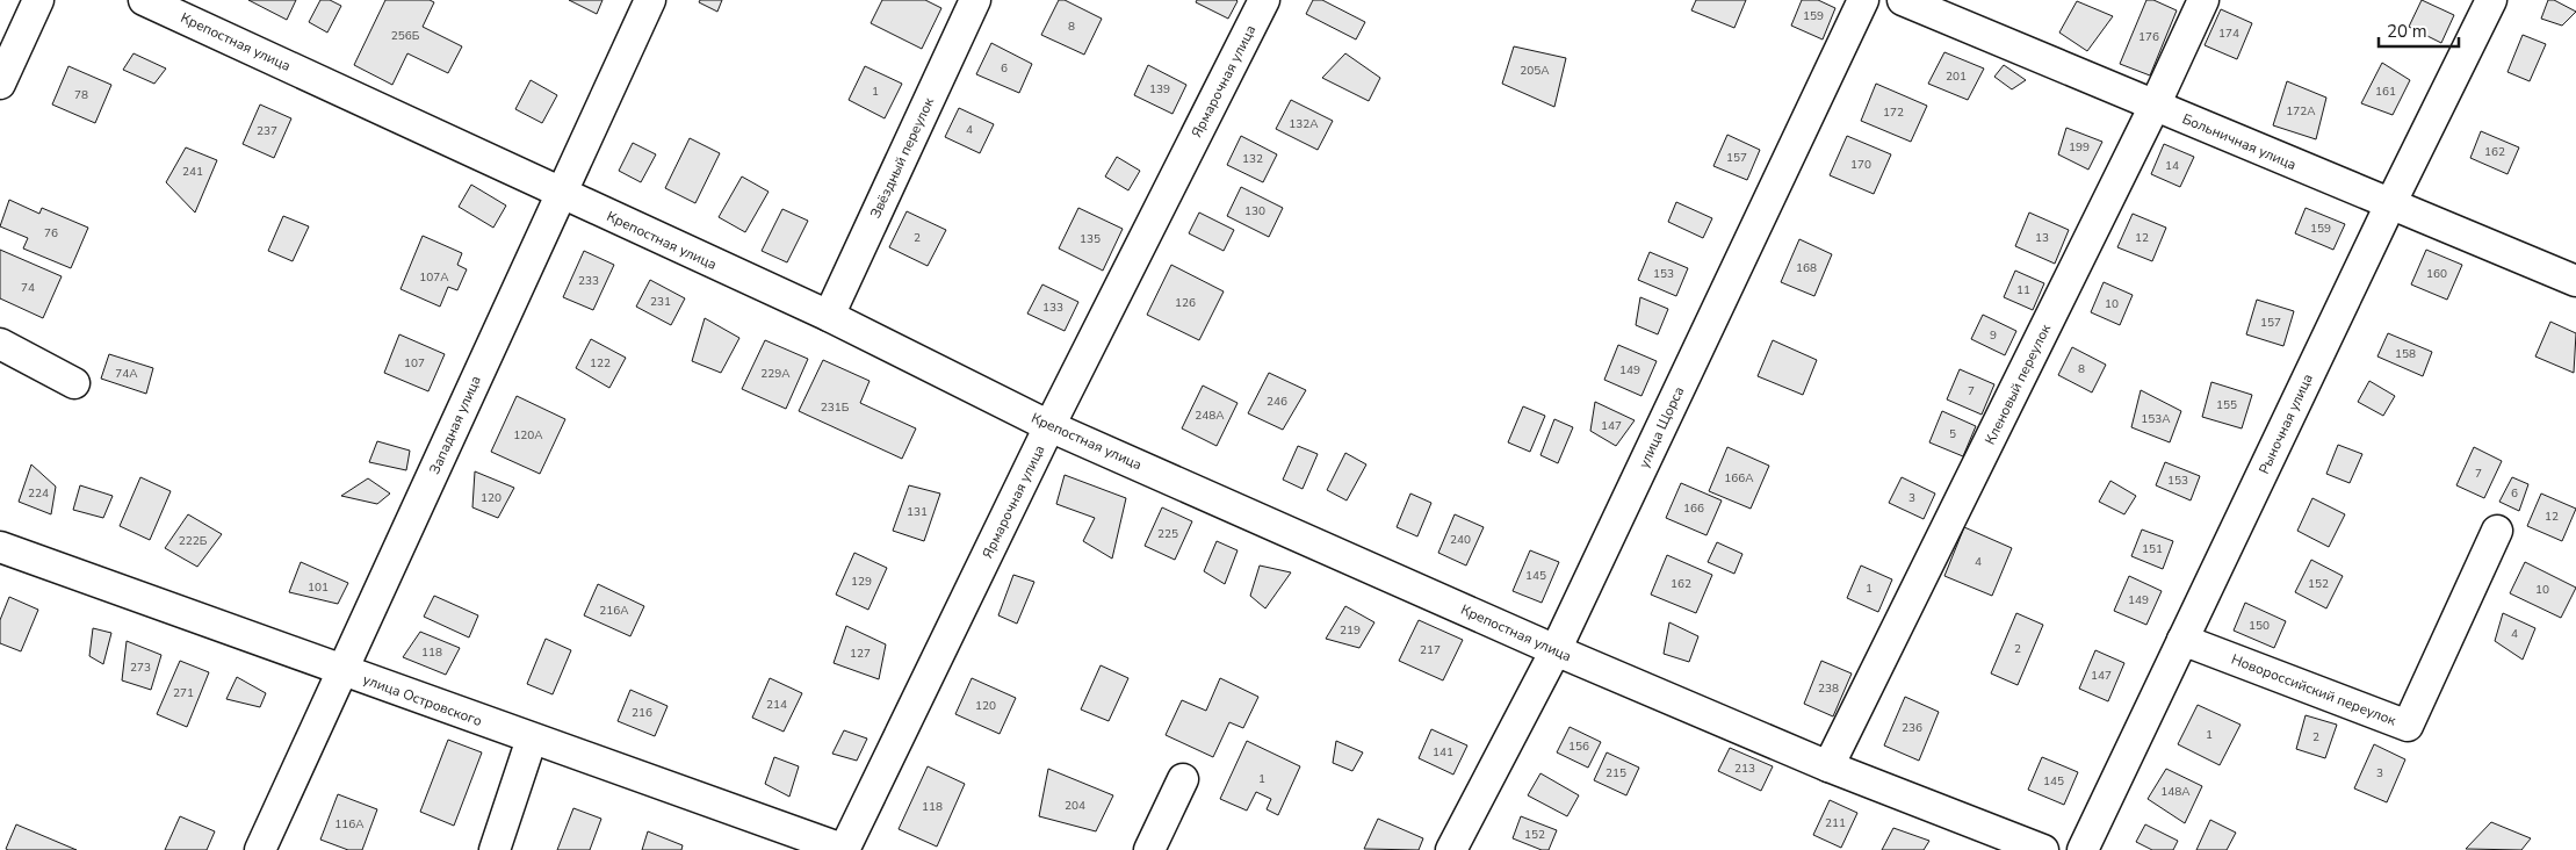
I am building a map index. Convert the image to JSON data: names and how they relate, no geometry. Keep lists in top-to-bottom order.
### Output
{
  "streets": {
    "street": [
      "Крепостная улица",
      "Ярмарочная улица",
      "Больничная улица",
      "Звёздный переулок",
      "Кленовый переулок",
      "Рыночная улица",
      "Западная улица",
      "улица Щорса",
      "Новороссийский переулок",
      "улица Островского"
    ]
  },
  "crossings": [
    ["Крепостная улица", "Ярмарочная улица"],
    ["Крепостная улица", "Звёздный переулок"],
    ["Крепостная улица", "Кленовый переулок"],
    ["Крепостная улица", "Западная улица"],
    ["Крепостная улица", "улица Щорса"],
    ["Ярмарочная улица", "улица Островского"],
    ["Больничная улица", "Кленовый переулок"],
    ["Больничная улица", "Рыночная улица"],
    ["Рыночная улица", "Новороссийский переулок"],
    ["Западная улица", "улица Островского"]
  ],
  "house_numbers": [
    "159",
    "8",
    "174",
    "256Б",
    "176",
    "6",
    "205А",
    "201",
    "139",
    "1",
    "161",
    "78",
    "172А",
    "172",
    "132А",
    "4",
    "237",
    "199",
    "162",
    "157",
    "132",
    "170",
    "14",
    "241",
    "130",
    "159",
    "76",
    "2",
    "13",
    "12",
    "135",
    "168",
    "153",
    "160",
    "107А",
    "233",
    "74",
    "11",
    "231",
    "126",
    "10",
    "133",
    "157",
    "9",
    "158",
    "107",
    "122",
    "8",
    "149",
    "74А",
    "229А",
    "7",
    "246",
    "155",
    "231Б",
    "248А",
    "153А",
    "147",
    "5",
    "120А",
    "7",
    "166А",
    "153",
    "224",
    "6",
    "120",
    "3",
    "166",
    "131",
    "12",
    "225",
    "240",
    "222Б",
    "151",
    "4",
    "145",
    "129",
    "162",
    "152",
    "101",
    "1",
    "10",
    "149",
    "216А",
    "150",
    "219",
    "4",
    "2",
    "217",
    "118",
    "127",
    "273",
    "147",
    "238",
    "271",
    "214",
    "120",
    "216",
    "236",
    "1",
    "2",
    "156",
    "141",
    "213",
    "215",
    "3",
    "1",
    "145",
    "148А",
    "204",
    "118",
    "211",
    "116А",
    "152"
  ],
  "scale_bar": "20 m"
}
